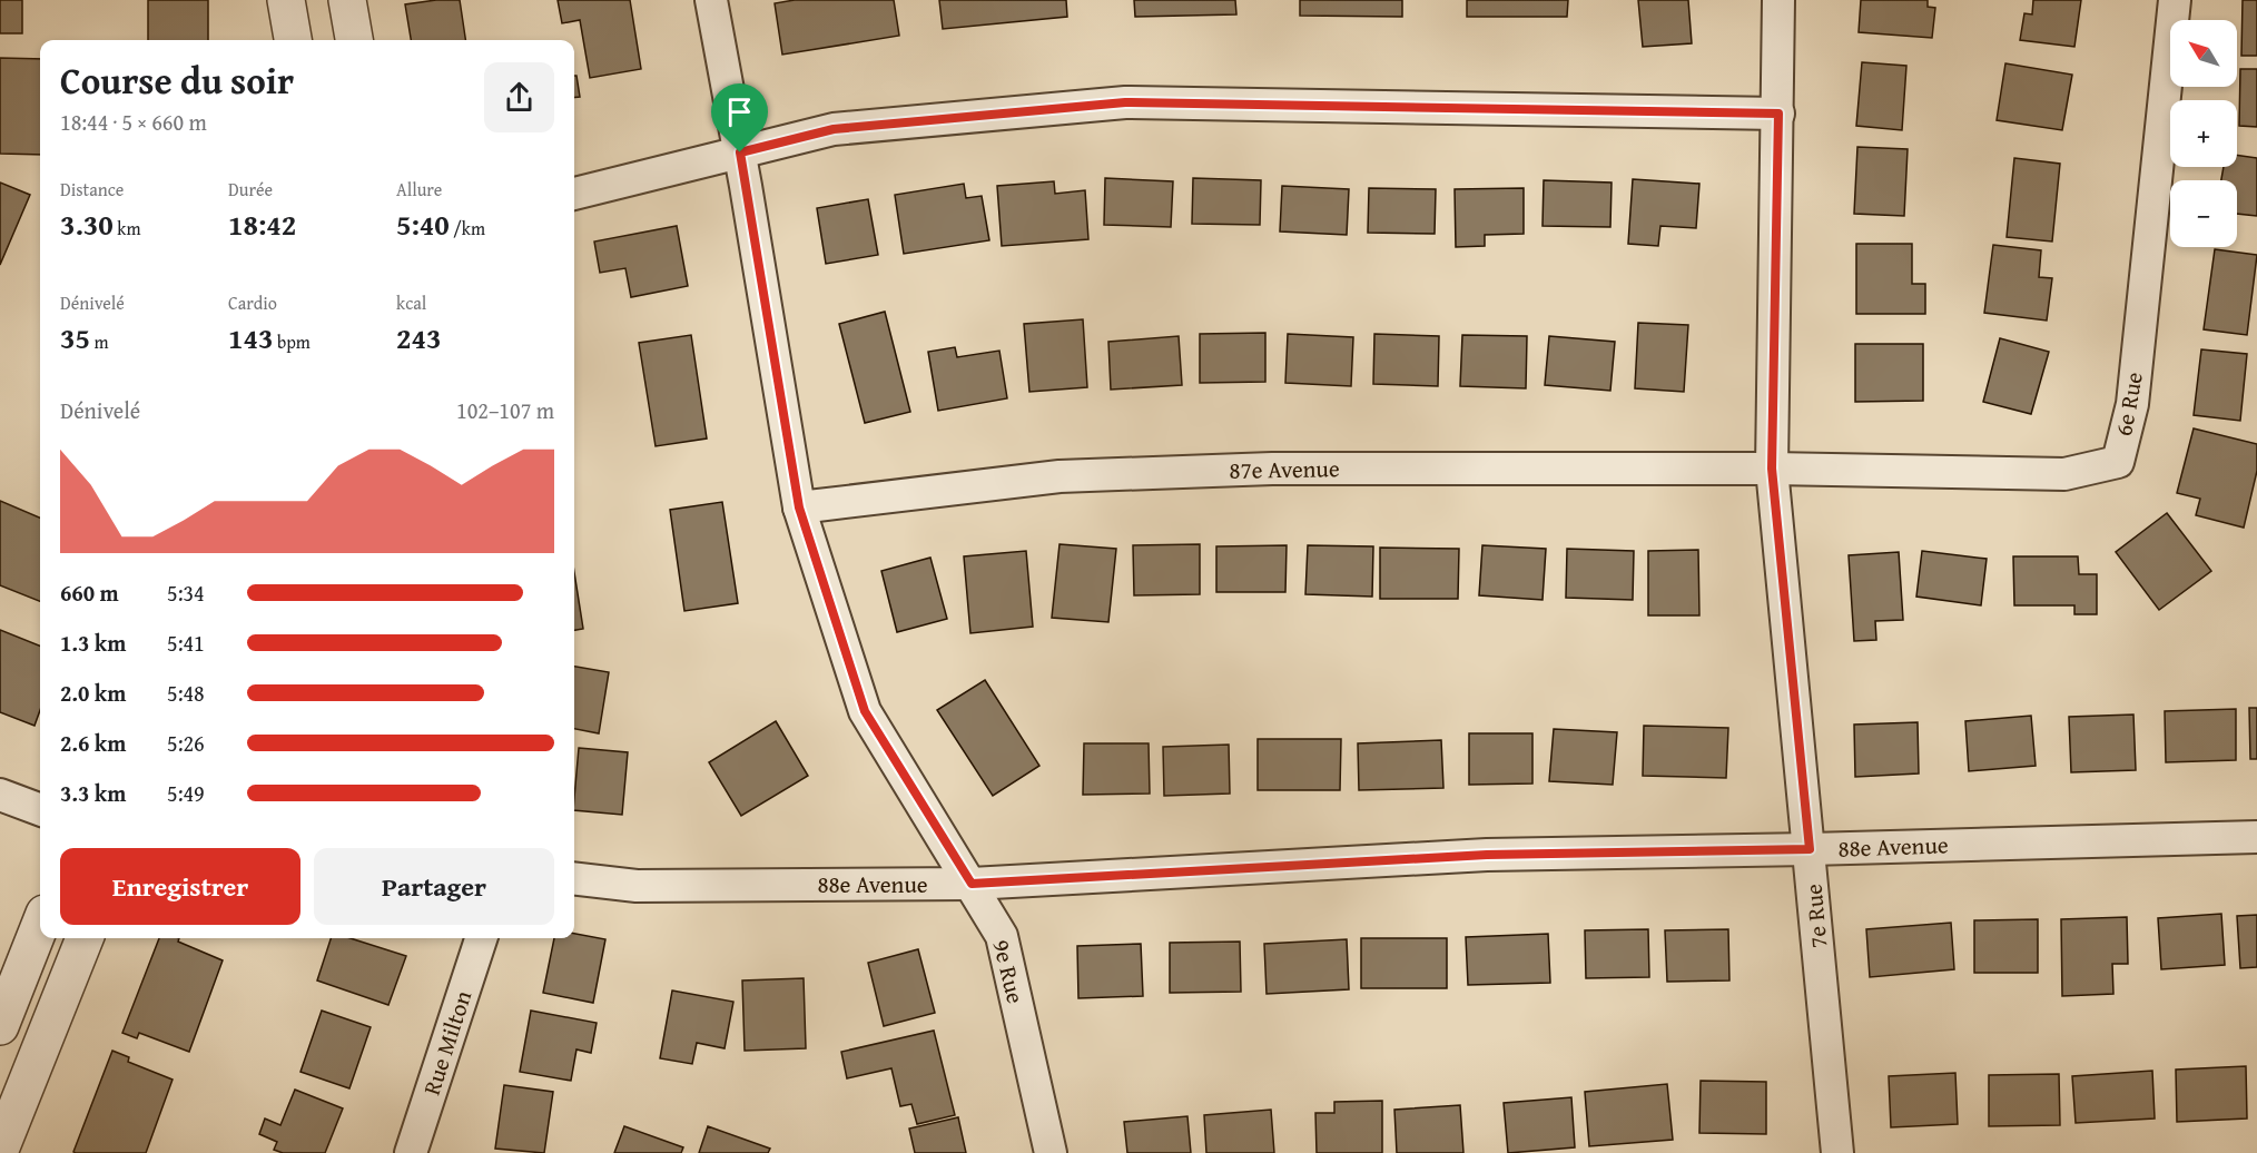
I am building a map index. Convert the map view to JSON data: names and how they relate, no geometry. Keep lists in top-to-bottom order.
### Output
{
  "streets": {
    "street": [
      "6e Rue",
      "87e Avenue",
      "88e Avenue",
      "7e Rue",
      "9e Rue",
      "Rue Milton"
    ]
  },
  "crossings": [
    ["6e Rue", "87e Avenue"],
    ["6e Rue", "7e Rue"],
    ["87e Avenue", "7e Rue"],
    ["87e Avenue", "9e Rue"],
    ["88e Avenue", "7e Rue"],
    ["88e Avenue", "9e Rue"]
  ],
  "north": "top left",
  "page": {
    "map_buttons": ["+", "−"],
    "heading": ["Course du soir", "18:44 · 5 × 660 m"],
    "stats": [
      ["Distance", "3.30 km"],
      ["Durée", "18:42"],
      ["Allure", "5:40 /km"],
      ["Dénivelé", "35 m"],
      ["Cardio", "143 bpm"],
      ["kcal", "243"]
    ],
    "chart": ["Dénivelé", "102–107 m"],
    "list": [
      {
        "name": "660 m",
        "note": "5:34"
      },
      {
        "name": "1.3 km",
        "note": "5:41"
      },
      {
        "name": "2.0 km",
        "note": "5:48"
      },
      {
        "name": "2.6 km",
        "note": "5:26"
      },
      {
        "name": "3.3 km",
        "note": "5:49"
      }
    ],
    "buttons": ["Enregistrer", "Partager"]
  }
}
